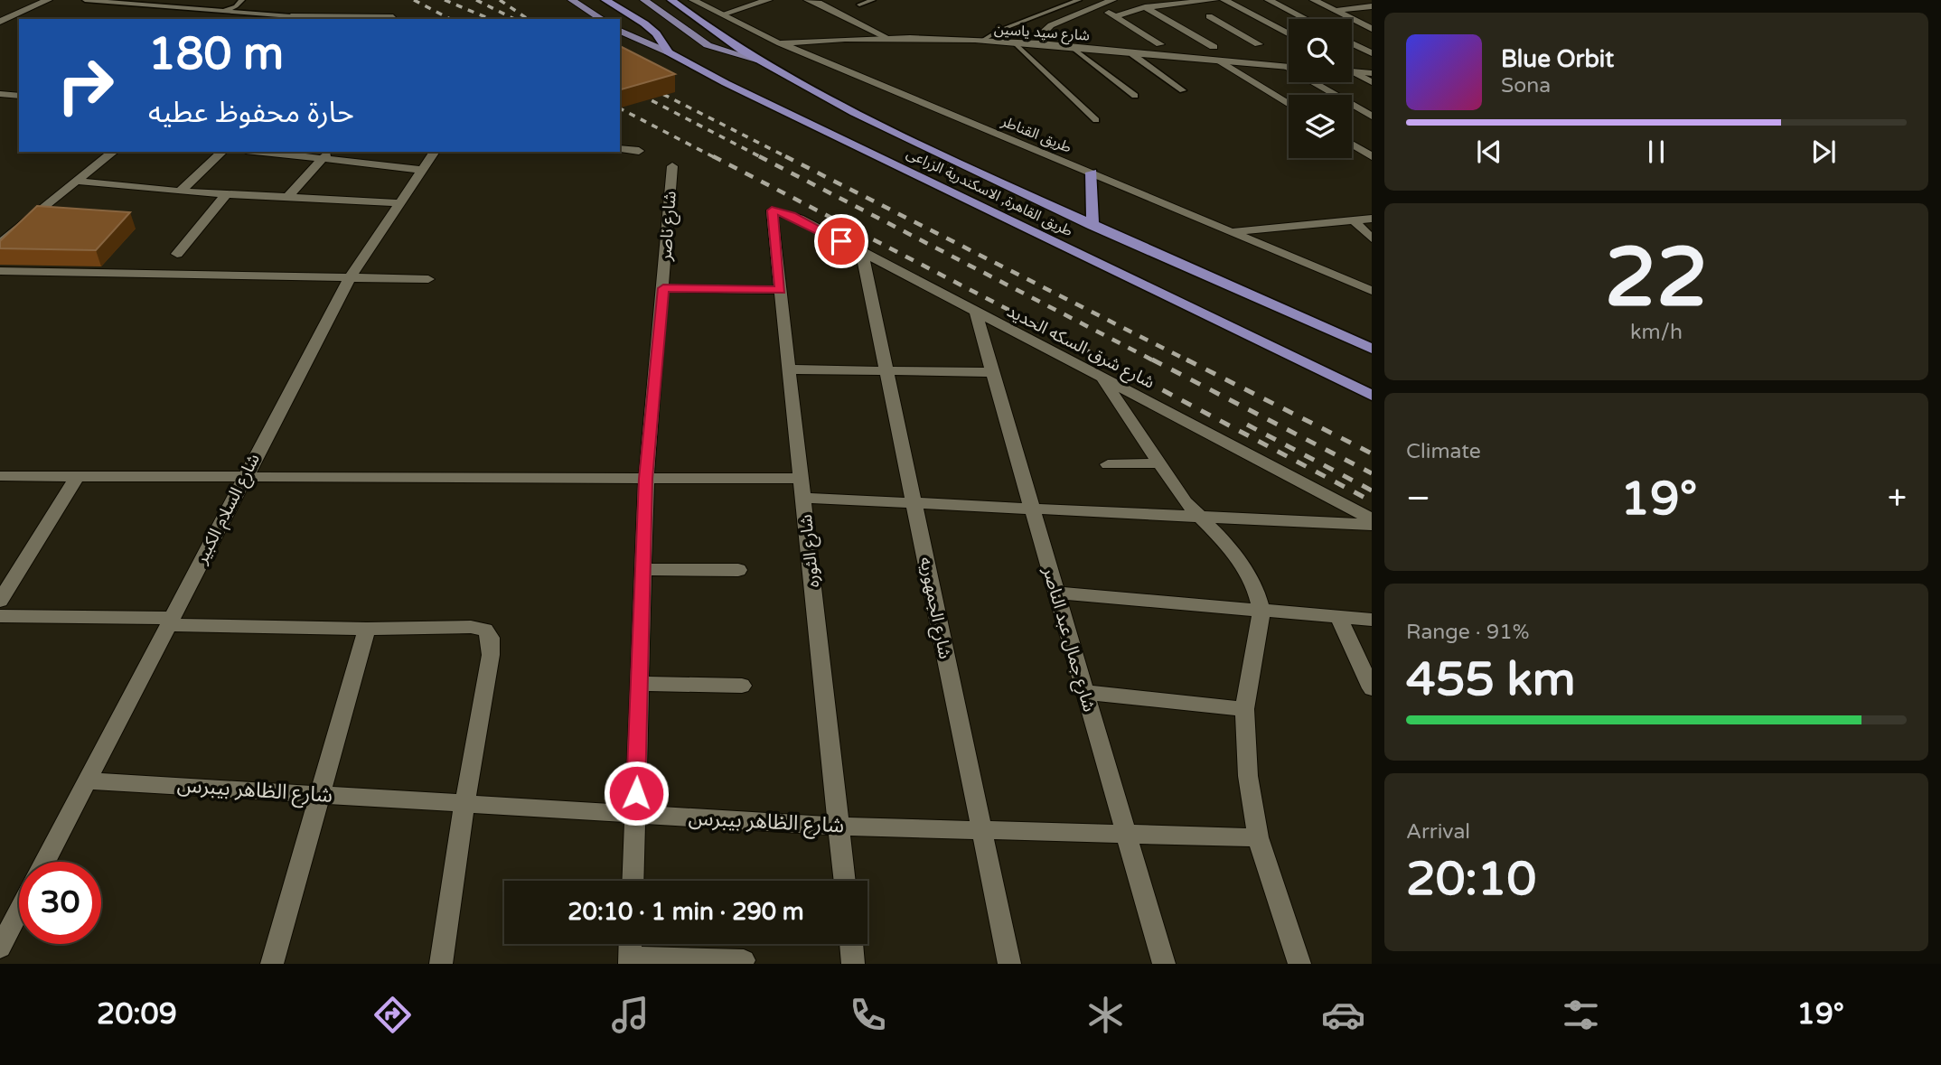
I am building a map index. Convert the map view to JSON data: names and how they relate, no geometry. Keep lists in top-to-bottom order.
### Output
{
  "streets": {
    "highway": ["طريق القاهرة, الاسكندرية الزراعى"],
    "street": [
      "شارع سيد ياسين",
      "طريق القناطر",
      "شارع ناصر",
      "شارع شرق السكه الحديد",
      "شارع السلام الكبير",
      "شارع الثوره",
      "شارع الجمهوريه",
      "شارع جمال عبد الناصر",
      "شارع الظاهر بيبرس"
    ]
  },
  "crossings": [
    ["شارع سيد ياسين", "طريق القناطر"],
    ["شارع ناصر", "شارع الظاهر بيبرس"],
    ["شارع شرق السكه الحديد", "شارع الثوره"],
    ["شارع شرق السكه الحديد", "شارع الجمهوريه"],
    ["شارع شرق السكه الحديد", "شارع جمال عبد الناصر"],
    ["شارع السلام الكبير", "شارع الظاهر بيبرس"],
    ["شارع الثوره", "شارع الظاهر بيبرس"],
    ["شارع الجمهوريه", "شارع الظاهر بيبرس"],
    ["شارع جمال عبد الناصر", "شارع الظاهر بيبرس"]
  ],
  "page": {
    "turn": ["180 m", "حارة محفوظ عطيه"],
    "song": ["Blue Orbit", "Sona"],
    "tile": [
      ["22", "km/h"],
      "Climate",
      ["Range · 91%", "455 km"],
      ["Arrival", "20:10"]
    ],
    "heat": ["−", "19°", "+"],
    "limit": "30",
    "trip": "20:10 · 1 min · 290 m",
    "tabs": ["20:09", "19°"]
  }
}
